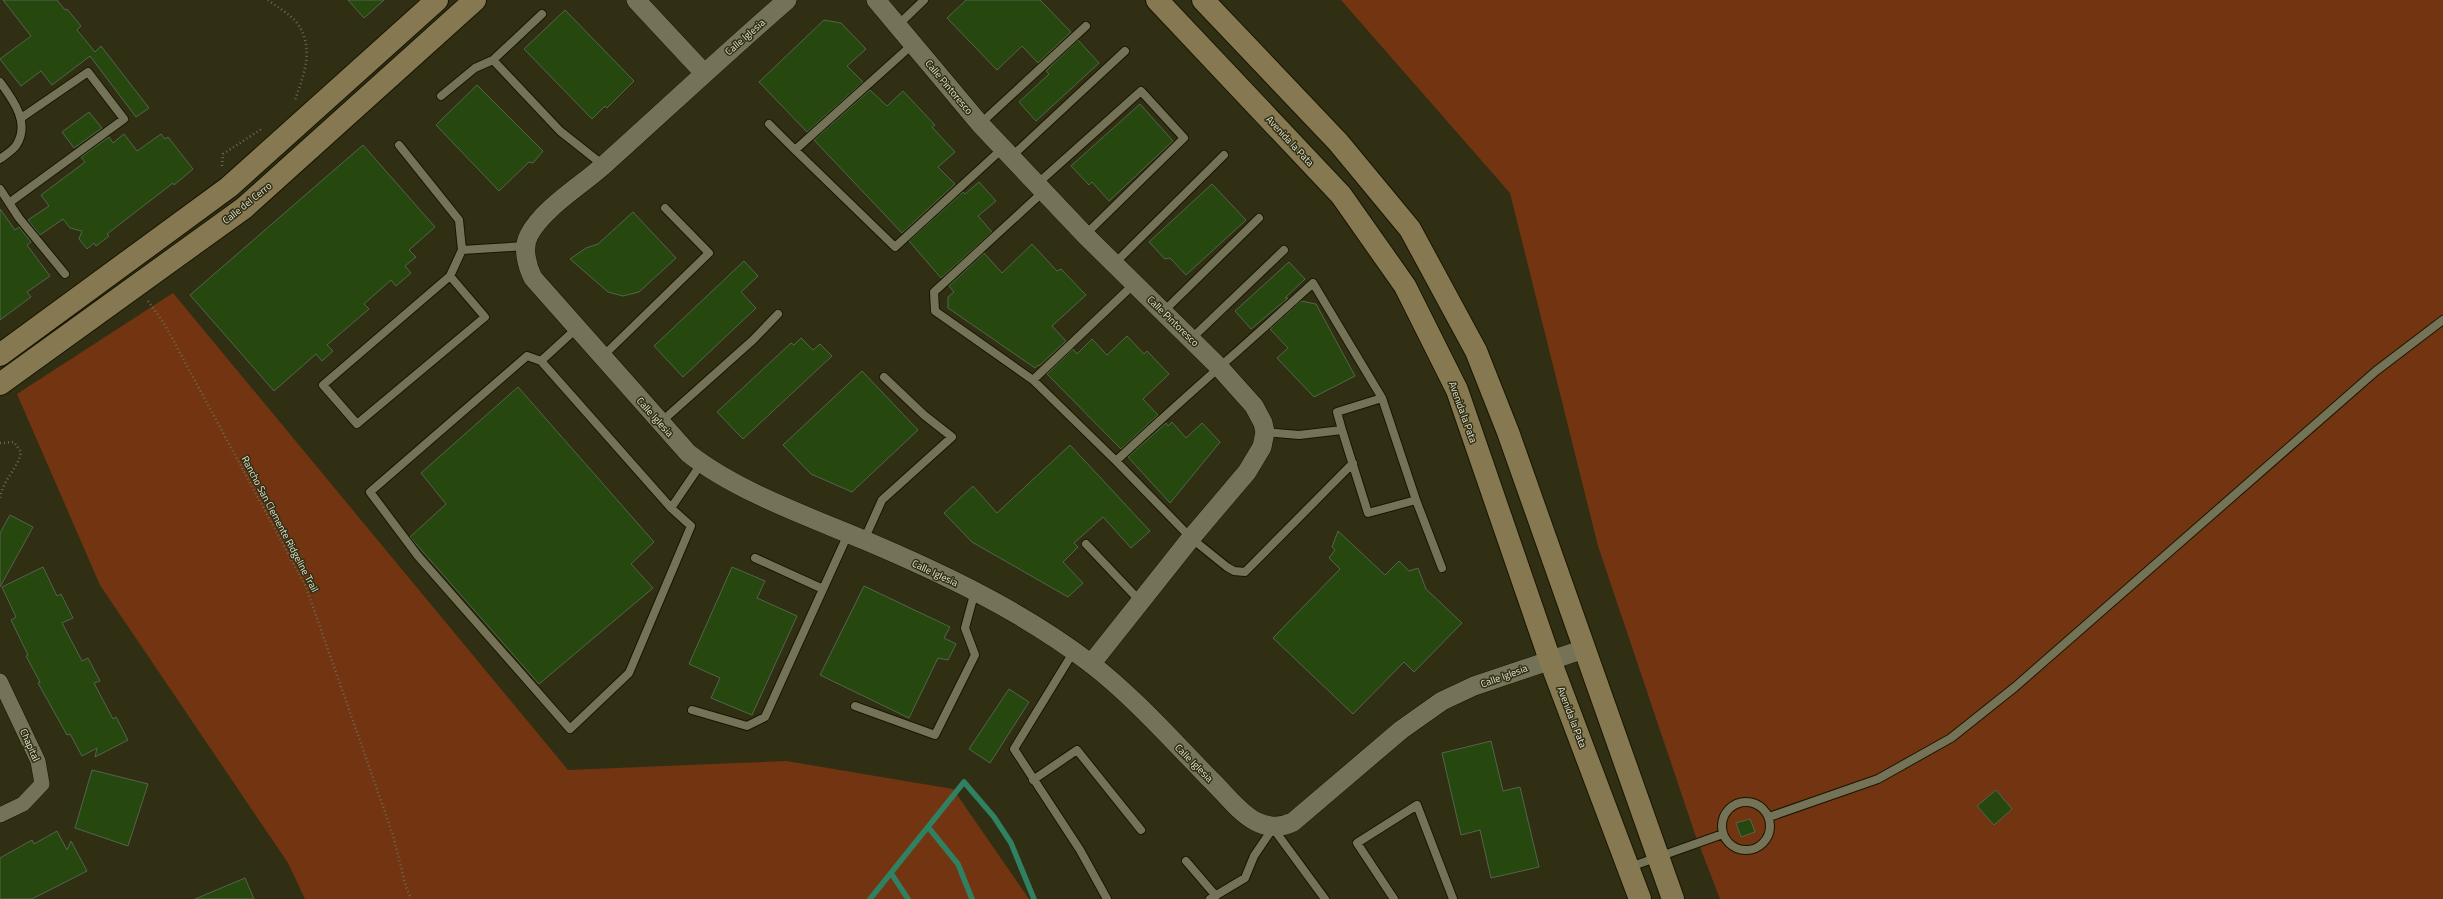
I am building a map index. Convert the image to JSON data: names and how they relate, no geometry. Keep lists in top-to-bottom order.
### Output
{
  "streets": {
    "main road": ["Avenida la Pata", "Calle del Cerro"],
    "street": ["Calle Iglesia", "Calle Pintoresco", "Chapital"],
    "path": ["Rancho San Clemente Ridgeline Trail"]
  },
  "crossings": [
    ["Calle Iglesia", "Calle Pintoresco"],
    ["Calle Iglesia", "Avenida la Pata"],
    ["Calle del Cerro", "Rancho San Clemente Ridgeline Trail"]
  ]
}
